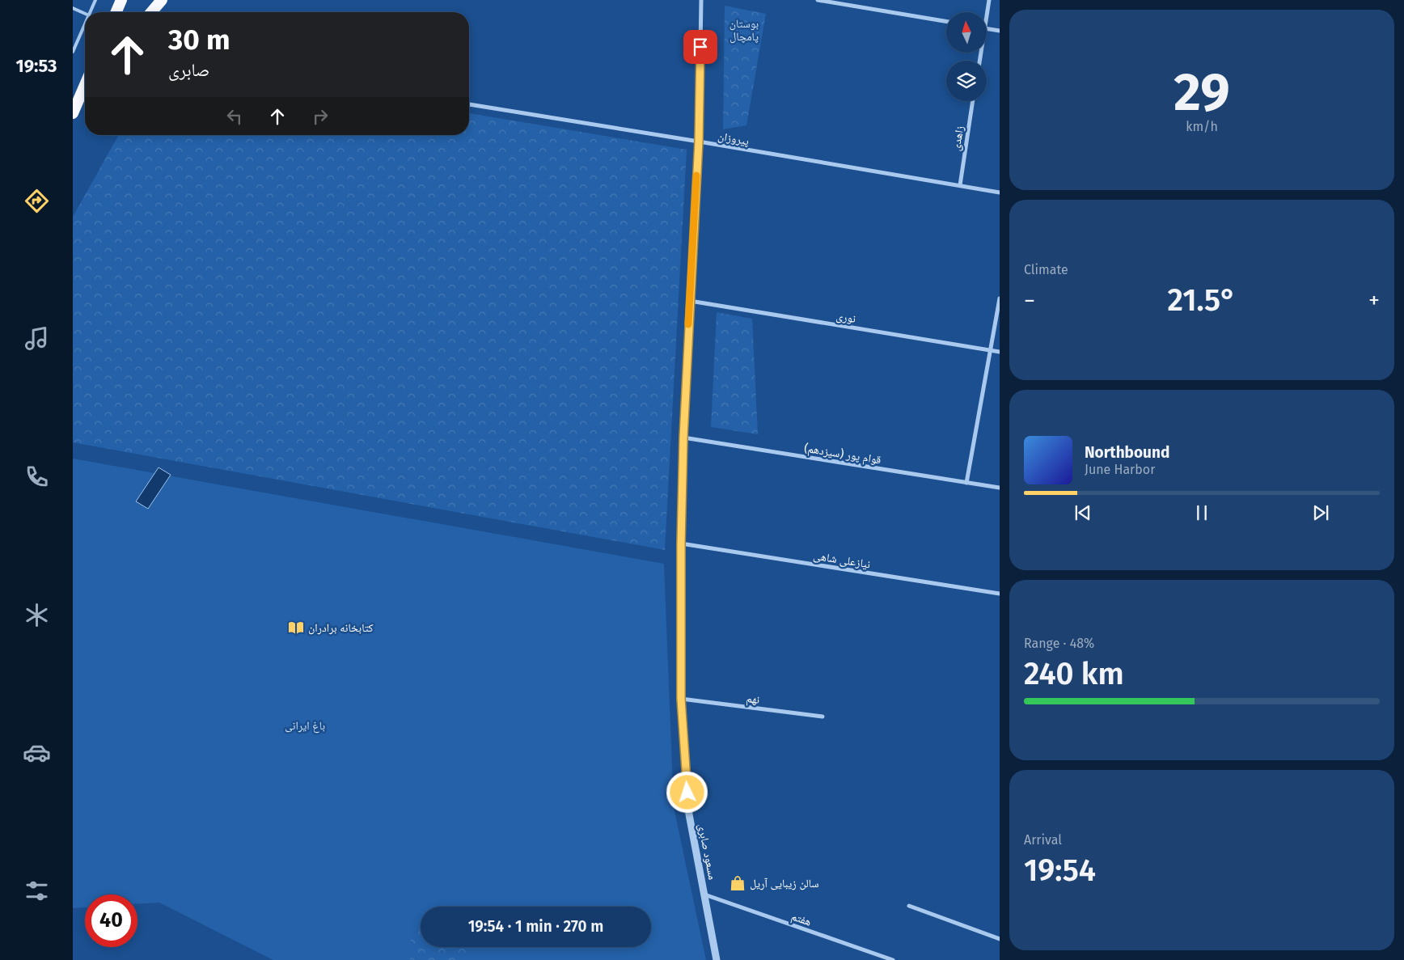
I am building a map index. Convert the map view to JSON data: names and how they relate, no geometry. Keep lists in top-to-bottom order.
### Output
{
  "streets": {
    "street": [
      "پیروزان",
      "زاهدی",
      "نوری",
      "قوام پور (سیزدهم)",
      "نیازعلی شاهی",
      "نهم",
      "مسعود صابری",
      "هفتم"
    ]
  },
  "crossings": [
    ["پیروزان", "زاهدی"],
    ["پیروزان", "مسعود صابری"],
    ["نوری", "مسعود صابری"],
    ["قوام پور (سیزدهم)", "مسعود صابری"],
    ["نیازعلی شاهی", "مسعود صابری"],
    ["نهم", "مسعود صابری"],
    ["مسعود صابری", "هفتم"]
  ],
  "parks": ["بوستان پامچال", "باغ ایرانی"],
  "places": {
    "library": ["کتابخانه برادران"],
    "shop": ["سالن زیبایی آریل"]
  },
  "north": "top",
  "page": {
    "tabs": "19:53",
    "tile": [
      ["29", "km/h"],
      "Climate",
      ["Range · 48%", "240 km"],
      ["Arrival", "19:54"]
    ],
    "turn": ["30 m", "صابری"],
    "heat": ["−", "21.5°", "+"],
    "song": ["Northbound", "June Harbor"],
    "limit": "40",
    "trip": "19:54 · 1 min · 270 m"
  }
}
